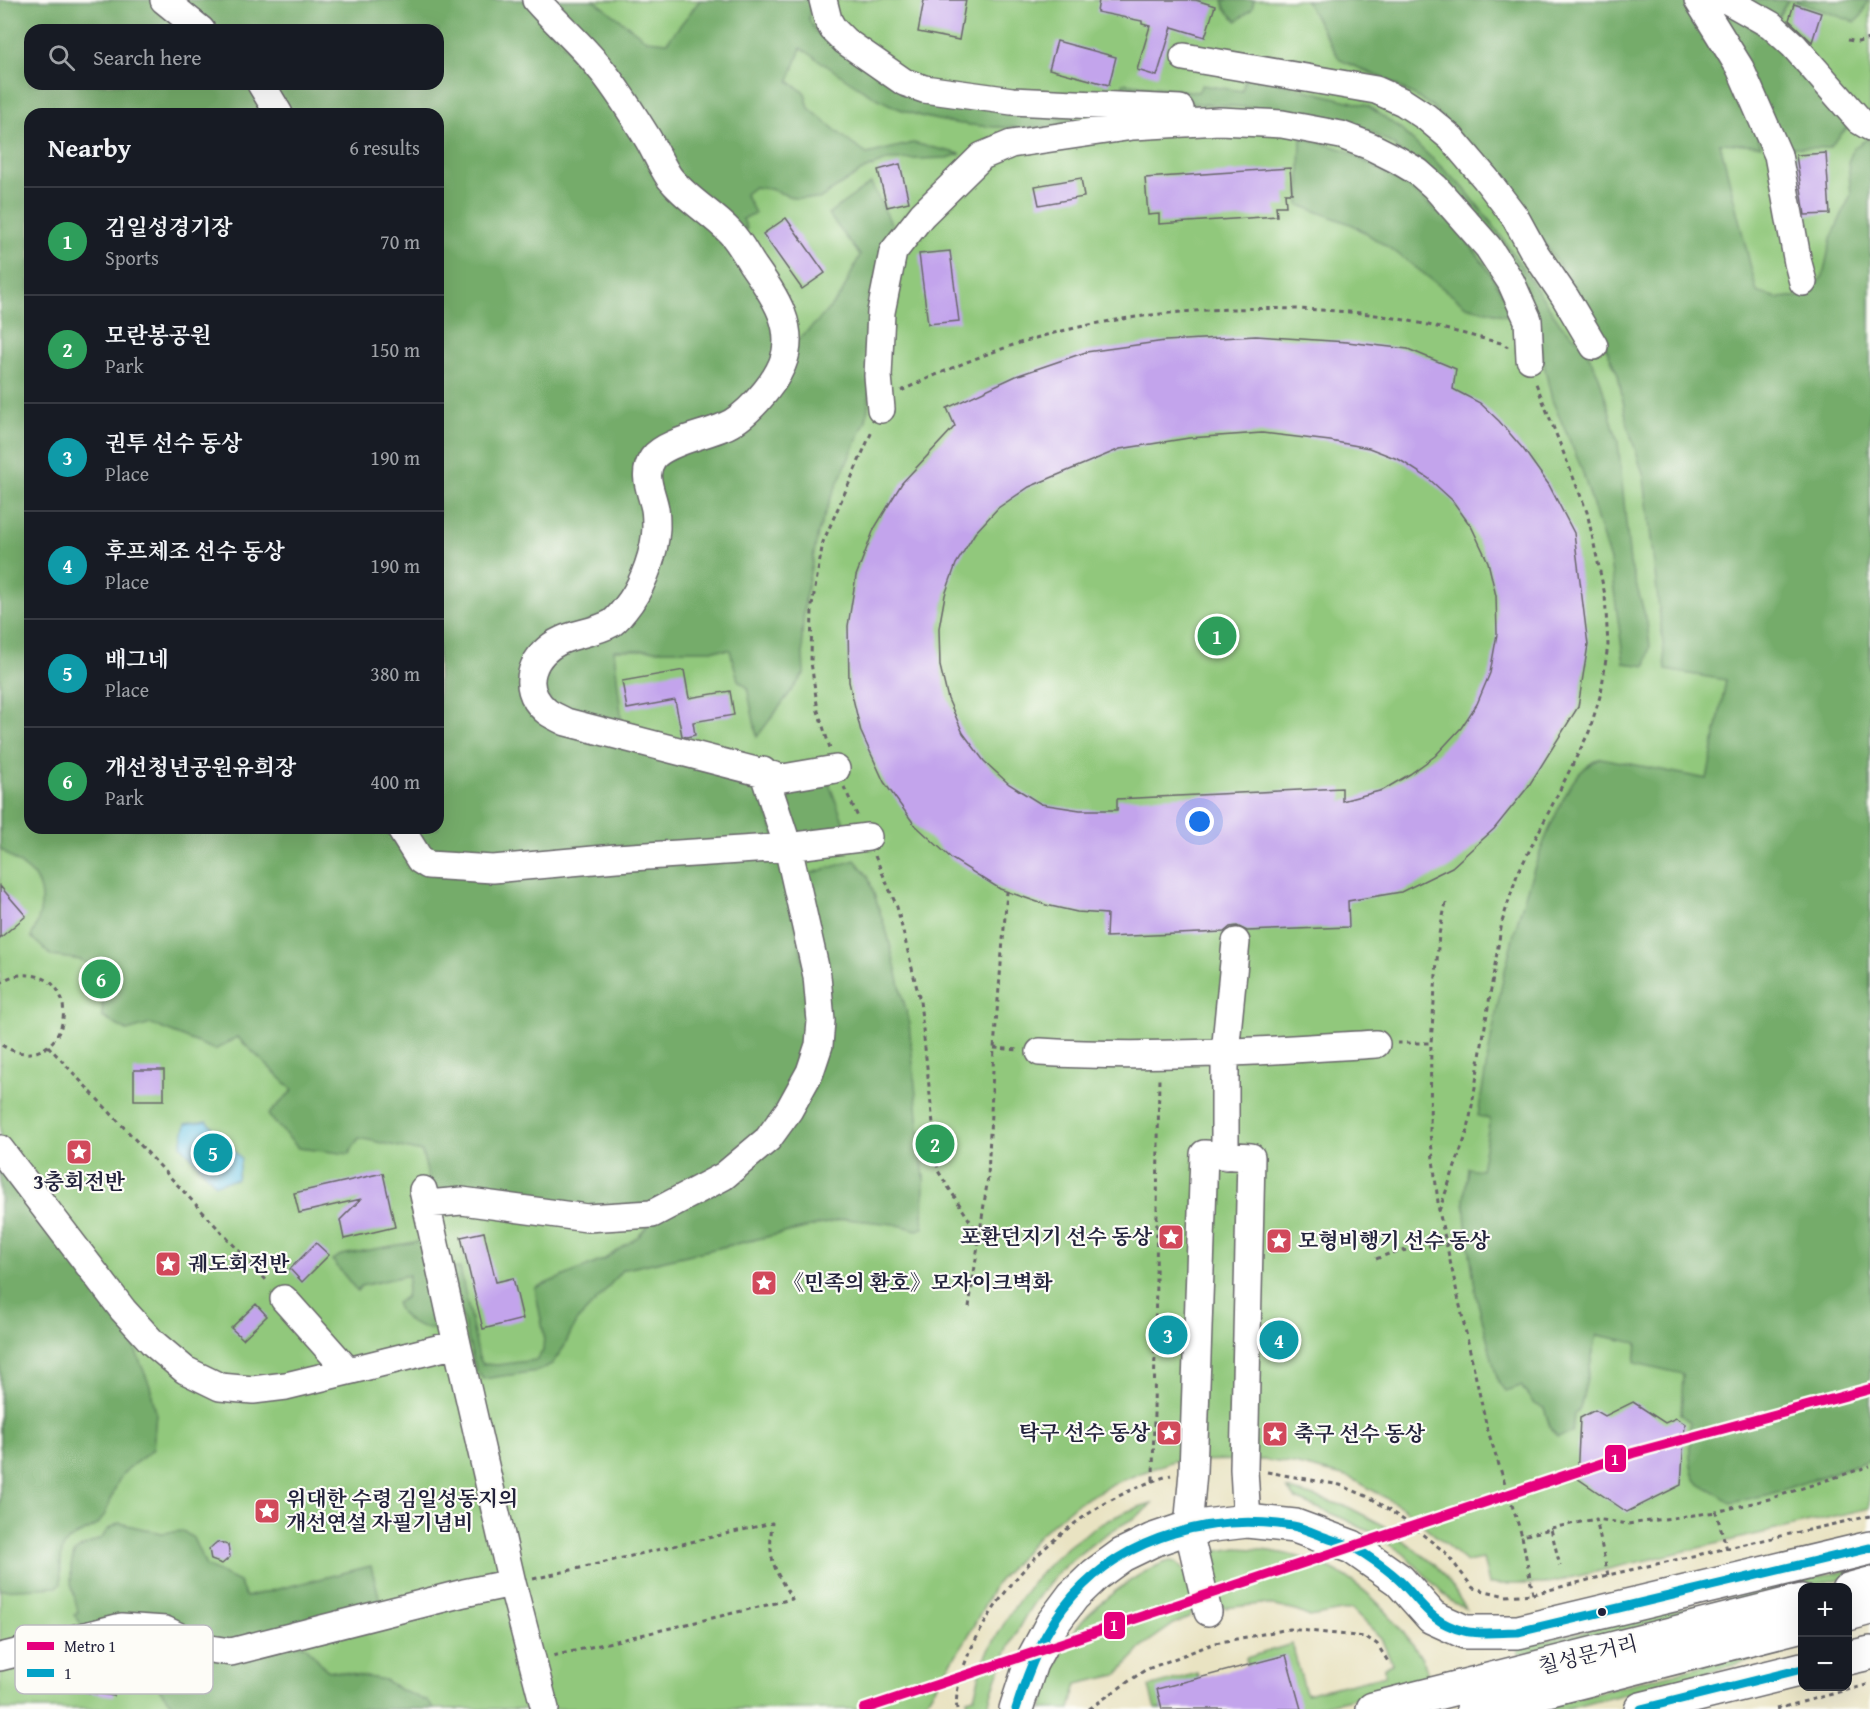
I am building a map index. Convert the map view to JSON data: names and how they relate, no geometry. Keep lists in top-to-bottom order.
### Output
{
  "streets": {
    "main road": ["칠성문거리"]
  },
  "places": {
    "place": [
      "3충회전반",
      "포환던지기 선수 동상",
      "모형비행기 선수 동상",
      "궤도회전반",
      "《민족의 환호》모자이크벽화",
      "탁구 선수 동상",
      "축구 선수 동상",
      "위대한 수령 김일성동지의 개선연설 자필기념비"
    ]
  },
  "lines": ["metro line 1", "transit line 1"],
  "legend": ["Metro 1", "1"],
  "page": {
    "search": "Search here",
    "heading": ["Nearby", "6 results"],
    "list": [
      {
        "mark": "1",
        "name": "김일성경기장",
        "note": "Sports",
        "value": "70 m"
      },
      {
        "mark": "2",
        "name": "모란봉공원",
        "note": "Park",
        "value": "150 m"
      },
      {
        "mark": "3",
        "name": "권투 선수 동상",
        "note": "Place",
        "value": "190 m"
      },
      {
        "mark": "4",
        "name": "후프체조 선수 동상",
        "note": "Place",
        "value": "190 m"
      },
      {
        "mark": "5",
        "name": "배그네",
        "note": "Place",
        "value": "380 m"
      },
      {
        "mark": "6",
        "name": "개선청년공원유희장",
        "note": "Park",
        "value": "400 m"
      }
    ],
    "pins": [
      "1",
      "6",
      "2",
      "5",
      "3",
      "4"
    ],
    "map_buttons": ["+", "−"]
  }
}
